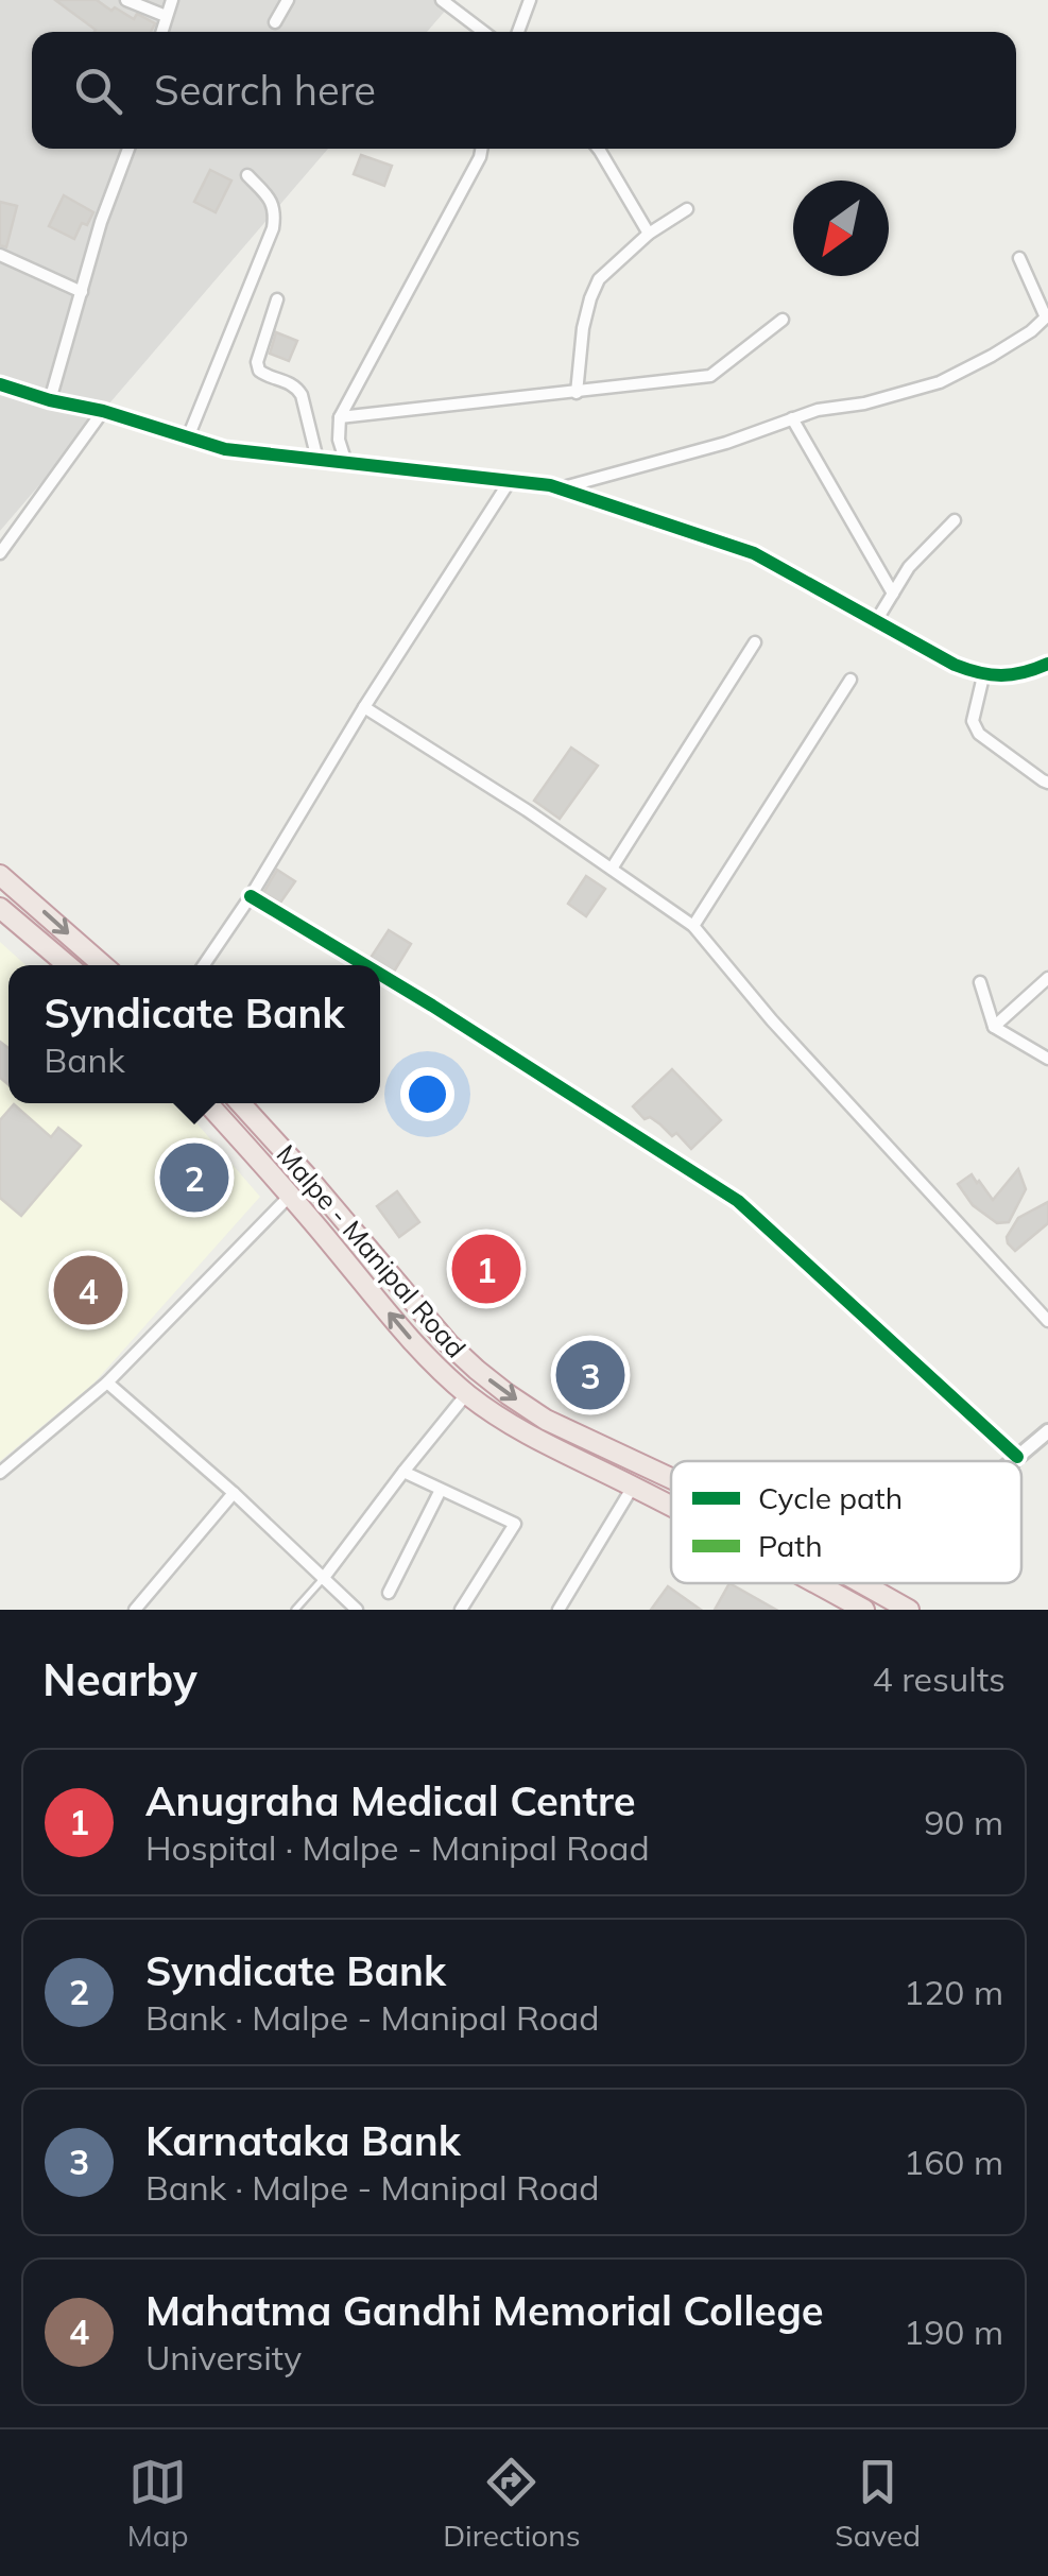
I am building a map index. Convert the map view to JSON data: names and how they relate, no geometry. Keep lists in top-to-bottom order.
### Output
{
  "streets": {
    "highway": ["Malpe - Manipal Road"]
  },
  "legend": ["Cycle path", "Path"],
  "north": "bottom left",
  "page": {
    "search": "Search here",
    "popup": ["Syndicate Bank", "Bank"],
    "pins": [
      "2",
      "1",
      "4",
      "3"
    ],
    "heading": ["Nearby", "4 results"],
    "list": [
      {
        "mark": "1",
        "name": "Anugraha Medical Centre",
        "note": "Hospital · Malpe - Manipal Road",
        "value": "90 m"
      },
      {
        "mark": "2",
        "name": "Syndicate Bank",
        "note": "Bank · Malpe - Manipal Road",
        "value": "120 m"
      },
      {
        "mark": "3",
        "name": "Karnataka Bank",
        "note": "Bank · Malpe - Manipal Road",
        "value": "160 m"
      },
      {
        "mark": "4",
        "name": "Mahatma Gandhi Memorial College",
        "note": "University",
        "value": "190 m"
      }
    ],
    "nav": ["Map", "Directions", "Saved"]
  }
}
